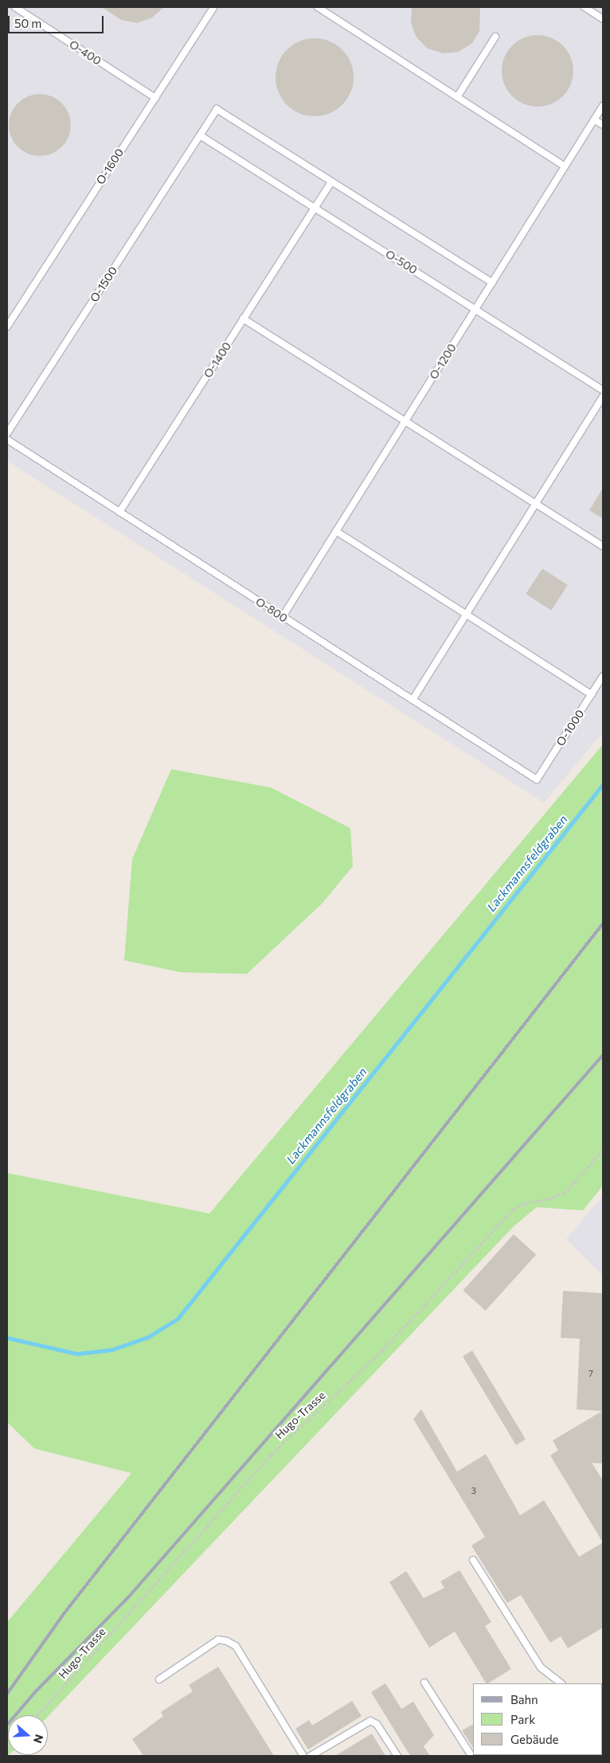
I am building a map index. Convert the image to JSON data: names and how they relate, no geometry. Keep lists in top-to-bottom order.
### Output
{
  "streets": {
    "lane": [
      "O-400",
      "O-1600",
      "O-500",
      "O-1500",
      "O-1400",
      "O-1200",
      "O-800",
      "O-1000"
    ],
    "path": ["Hugo-Trasse"]
  },
  "crossings": [
    ["O-400", "O-1600"],
    ["O-500", "O-1500"],
    ["O-500", "O-1400"],
    ["O-500", "O-1200"],
    ["O-1500", "O-1400"],
    ["O-1400", "O-800"],
    ["O-1200", "O-800"],
    ["O-800", "O-1000"]
  ],
  "water": ["Lackmannsfeldgraben"],
  "house_numbers": ["7", "3"],
  "legend": ["Bahn", "Park", "Gebäude"],
  "scale_bar": "50 m",
  "north": "right"
}
